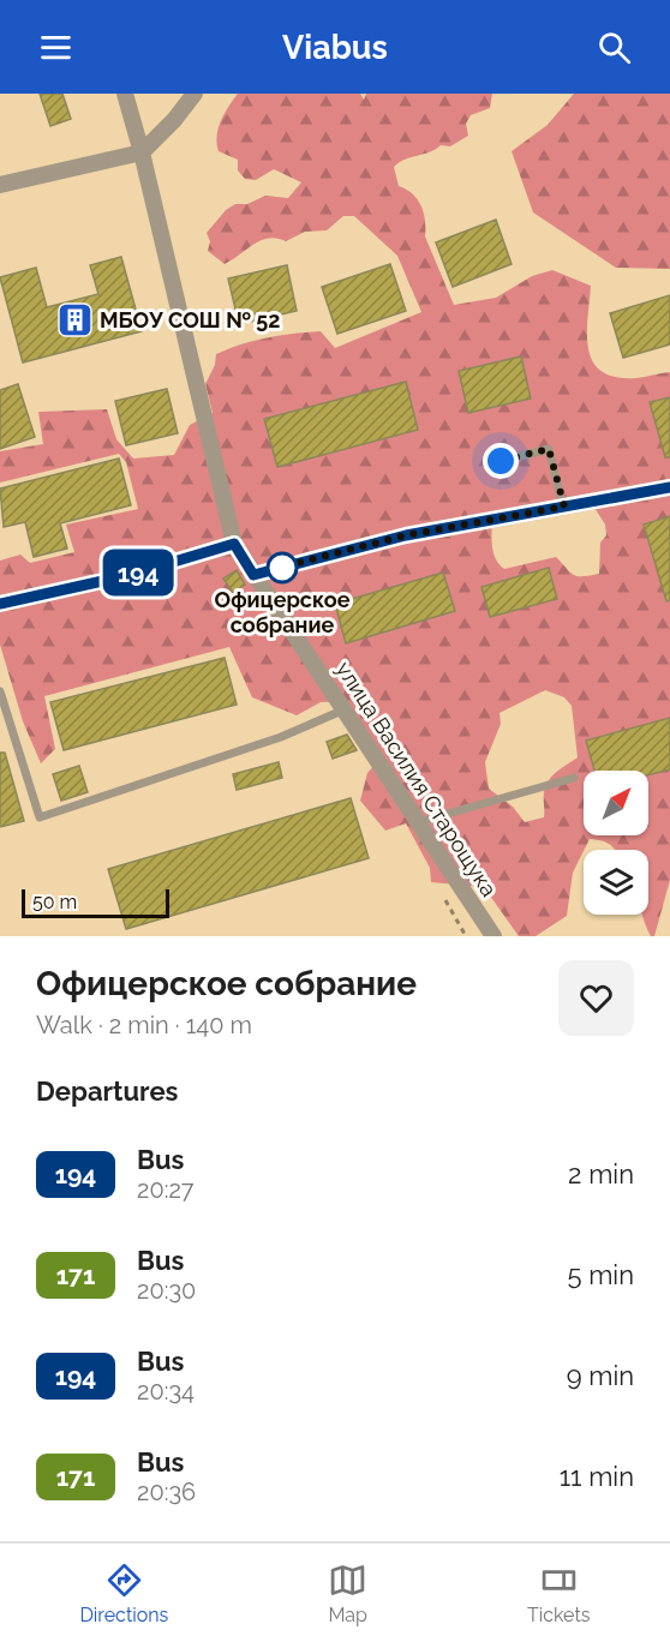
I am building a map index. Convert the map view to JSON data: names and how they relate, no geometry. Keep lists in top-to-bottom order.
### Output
{
  "streets": {
    "street": ["улица Василия Старощука"]
  },
  "places": {
    "building": ["МБОУ СОШ № 52"],
    "other": ["Офицерское собрание"]
  },
  "lines": ["bus line 194"],
  "scale_bar": "50 m",
  "north": "top right",
  "page": {
    "header": "Viabus",
    "on_map": "194",
    "scale": "50 m",
    "heading": [
      ["Офицерское собрание", "Walk · 2 min · 140 m"],
      "Departures"
    ],
    "list": [
      {
        "mark": "194",
        "name": "Bus",
        "note": "20:27",
        "value": "2 min"
      },
      {
        "mark": "171",
        "name": "Bus",
        "note": "20:30",
        "value": "5 min"
      },
      {
        "mark": "194",
        "name": "Bus",
        "note": "20:34",
        "value": "9 min"
      },
      {
        "mark": "171",
        "name": "Bus",
        "note": "20:36",
        "value": "11 min"
      }
    ],
    "tabs": ["Directions", "Map", "Tickets"]
  }
}
